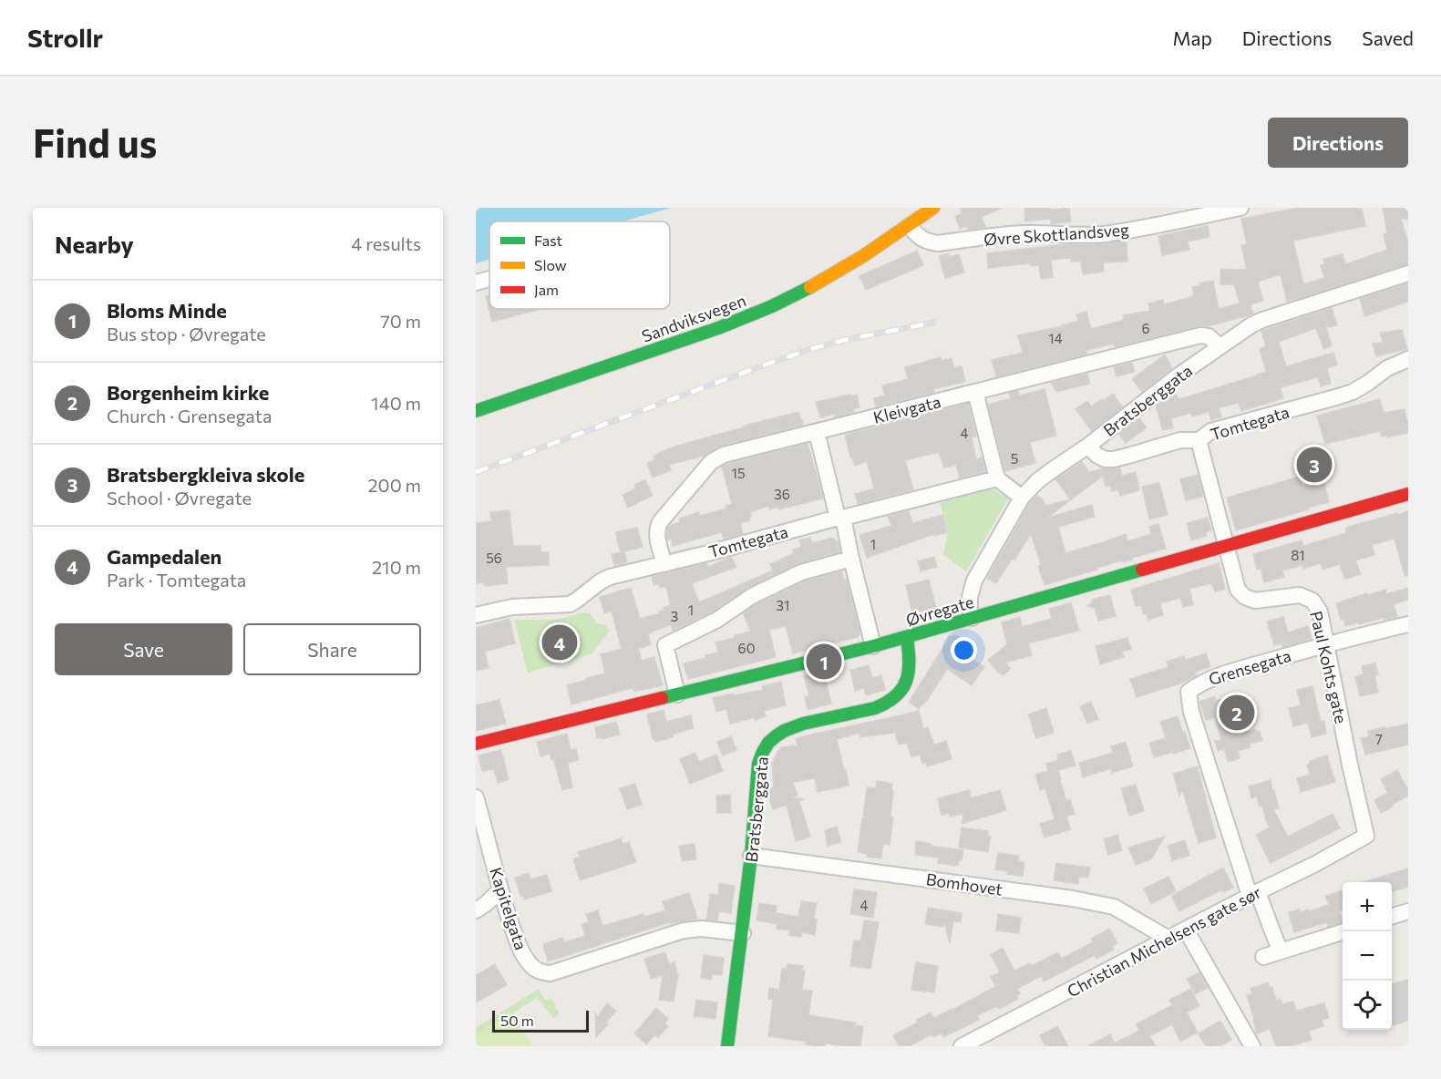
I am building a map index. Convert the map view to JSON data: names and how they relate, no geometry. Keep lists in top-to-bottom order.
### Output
{
  "streets": {
    "street": [
      "Øvre Skottlandsveg",
      "Sandviksvegen",
      "Bratsberggata",
      "Kleivgata",
      "Tomtegata",
      "Øvregate",
      "Grensegata",
      "Paul Kohts gate",
      "Bomhovet",
      "Kapitelgata",
      "Christian Michelsens gate sør"
    ]
  },
  "crossings": [
    ["Øvre Skottlandsveg", "Sandviksvegen"],
    ["Bratsberggata", "Kleivgata"],
    ["Bratsberggata", "Tomtegata"],
    ["Bratsberggata", "Øvregate"],
    ["Bratsberggata", "Bomhovet"],
    ["Bratsberggata", "Kapitelgata"],
    ["Kleivgata", "Tomtegata"],
    ["Tomtegata", "Paul Kohts gate"],
    ["Øvregate", "Paul Kohts gate"],
    ["Grensegata", "Paul Kohts gate"],
    ["Grensegata", "Christian Michelsens gate sør"],
    ["Paul Kohts gate", "Christian Michelsens gate sør"],
    ["Bomhovet", "Christian Michelsens gate sør"]
  ],
  "house_numbers": [
    "6",
    "14",
    "4",
    "5",
    "15",
    "36",
    "1",
    "81",
    "56",
    "31",
    "1",
    "3",
    "60",
    "7",
    "4"
  ],
  "legend": ["Fast", "Slow", "Jam"],
  "scale_bar": "50 m",
  "page": {
    "header": "Strollr",
    "nav": ["Map", "Directions", "Saved"],
    "buttons": [
      "Directions",
      ["Save", "Share"]
    ],
    "title": "Find us",
    "heading": ["Nearby", "4 results"],
    "list": [
      {
        "mark": "1",
        "name": "Bloms Minde",
        "note": "Bus stop · Øvregate",
        "value": "70 m"
      },
      {
        "mark": "2",
        "name": "Borgenheim kirke",
        "note": "Church · Grensegata",
        "value": "140 m"
      },
      {
        "mark": "3",
        "name": "Bratsbergkleiva skole",
        "note": "School · Øvregate",
        "value": "200 m"
      },
      {
        "mark": "4",
        "name": "Gampedalen",
        "note": "Park · Tomtegata",
        "value": "210 m"
      }
    ],
    "pins": [
      "3",
      "4",
      "1",
      "2"
    ],
    "map_buttons": ["+", "−"],
    "scale": "50 m"
  }
}
